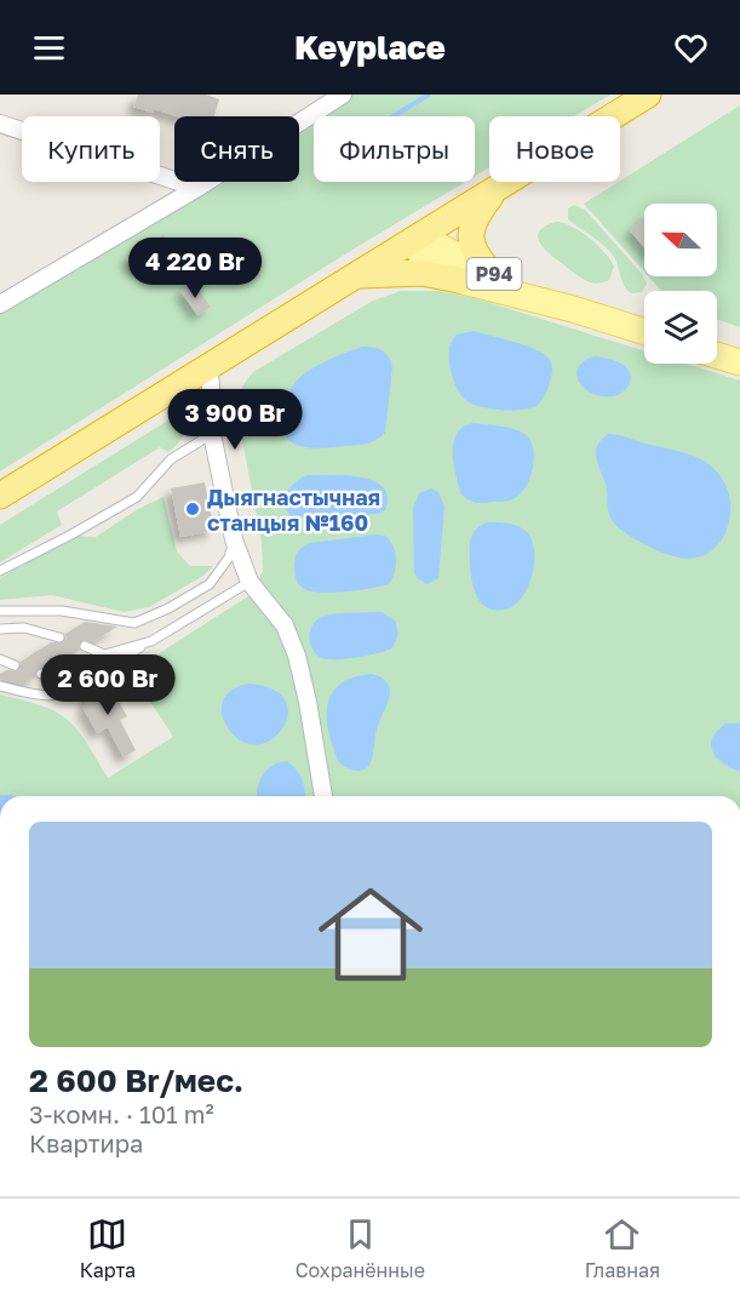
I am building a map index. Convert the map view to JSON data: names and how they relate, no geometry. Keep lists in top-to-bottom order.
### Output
{
  "streets": {
    "highway": ["Р94"]
  },
  "places": ["Дыягнастычная станцыя №160"],
  "north": "left",
  "page": {
    "header": "Keyplace",
    "chip": [
      "Купить",
      "Снять",
      "Фильтры",
      "Новое"
    ],
    "price": ["4 220 Br", "3 900 Br", "2 600 Br"],
    "list": [
      {
        "name": "2 600 Br/мес.",
        "note": "3-комн. · 101 m² · Квартира"
      }
    ],
    "tabs": ["Карта", "Сохранённые", "Главная"]
  }
}
